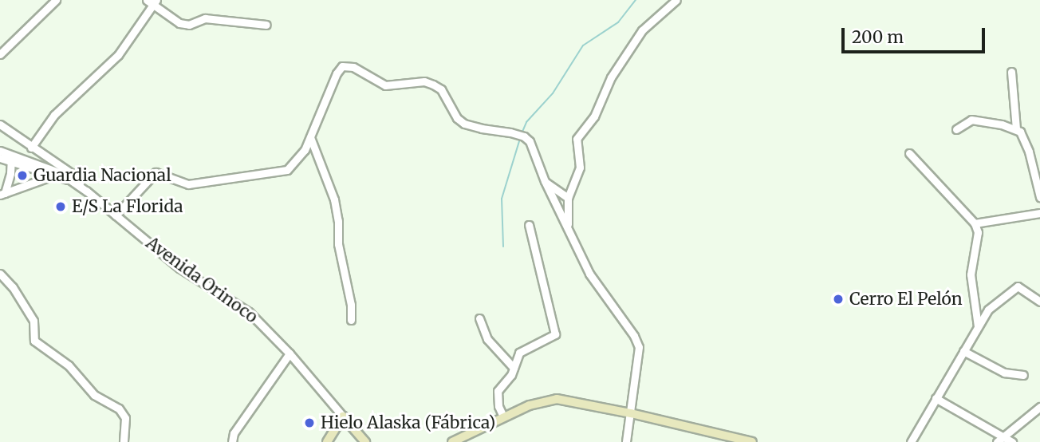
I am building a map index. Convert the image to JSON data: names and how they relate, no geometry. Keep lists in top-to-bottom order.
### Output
{
  "streets": {
    "main road": ["Avenida Orinoco"]
  },
  "places": [
    "Guardia Nacional",
    "E/S La Florida",
    "Cerro El Pelón",
    "Hielo Alaska (Fábrica)"
  ],
  "scale_bar": "200 m"
}
